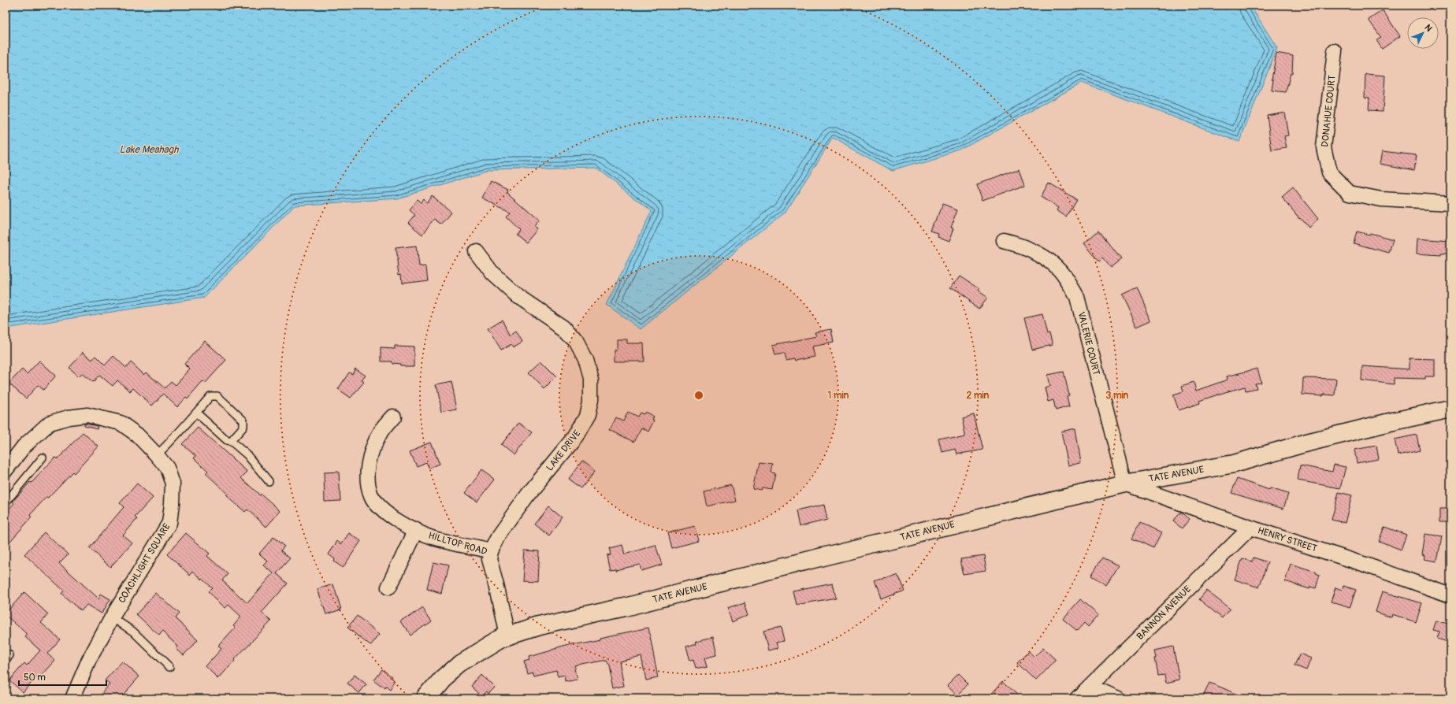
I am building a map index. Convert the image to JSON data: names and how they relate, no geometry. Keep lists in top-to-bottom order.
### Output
{
  "streets": {
    "street": [
      "DONAHUE COURT",
      "VALERIE COURT",
      "LAKE DRIVE",
      "TATE AVENUE",
      "HENRY STREET",
      "HILLTOP ROAD",
      "COACHLIGHT SQUARE",
      "BANNON AVENUE"
    ]
  },
  "crossings": [
    ["VALERIE COURT", "TATE AVENUE"],
    ["VALERIE COURT", "HENRY STREET"],
    ["LAKE DRIVE", "HILLTOP ROAD"],
    ["TATE AVENUE", "HENRY STREET"],
    ["TATE AVENUE", "HILLTOP ROAD"],
    ["HENRY STREET", "BANNON AVENUE"]
  ],
  "water": ["Lake Meahagh"],
  "scale_bar": "50 m",
  "north": "top right",
  "rings": ["1 min", "2 min", "3 min"]
}
